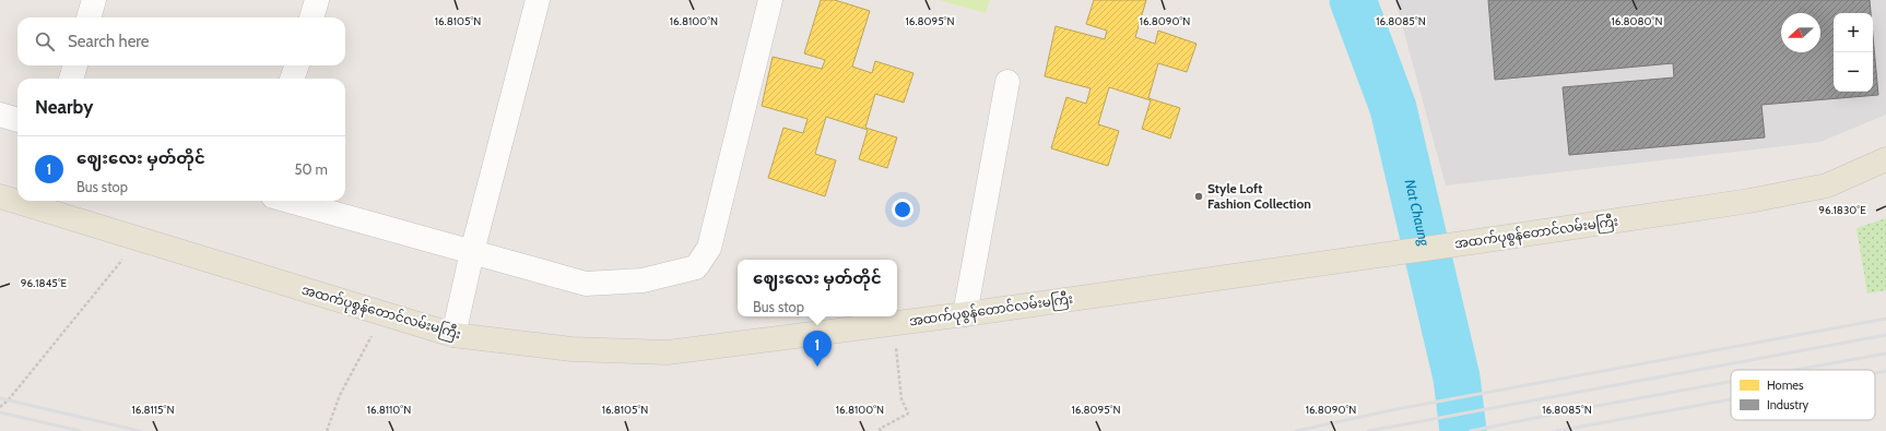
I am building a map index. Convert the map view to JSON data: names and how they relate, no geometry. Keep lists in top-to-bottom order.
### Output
{
  "streets": {
    "main road": ["အထက်ပုစွန်တောင်လမ်းမကြီး"]
  },
  "water": ["Nat Chaung"],
  "places": ["Style Loft Fashion Collection"],
  "legend": ["Homes", "Industry"],
  "north": "left",
  "page": {
    "map_buttons": ["+", "−"],
    "search": "Search here",
    "heading": "Nearby",
    "list": [
      {
        "mark": "1",
        "name": "ဈေးလေး မှတ်တိုင်",
        "note": "Bus stop",
        "value": "50 m"
      }
    ],
    "popup": ["ဈေးလေး မှတ်တိုင်", "Bus stop"],
    "pins": "1"
  },
  "coordinates": [
    "16.8090°N",
    "16.8085°N",
    "16.8080°N",
    "16.8105°N",
    "16.8100°N",
    "16.8095°N",
    "96.1830°E",
    "96.1845°E",
    "16.8115°N",
    "16.8110°N"
  ]
}
